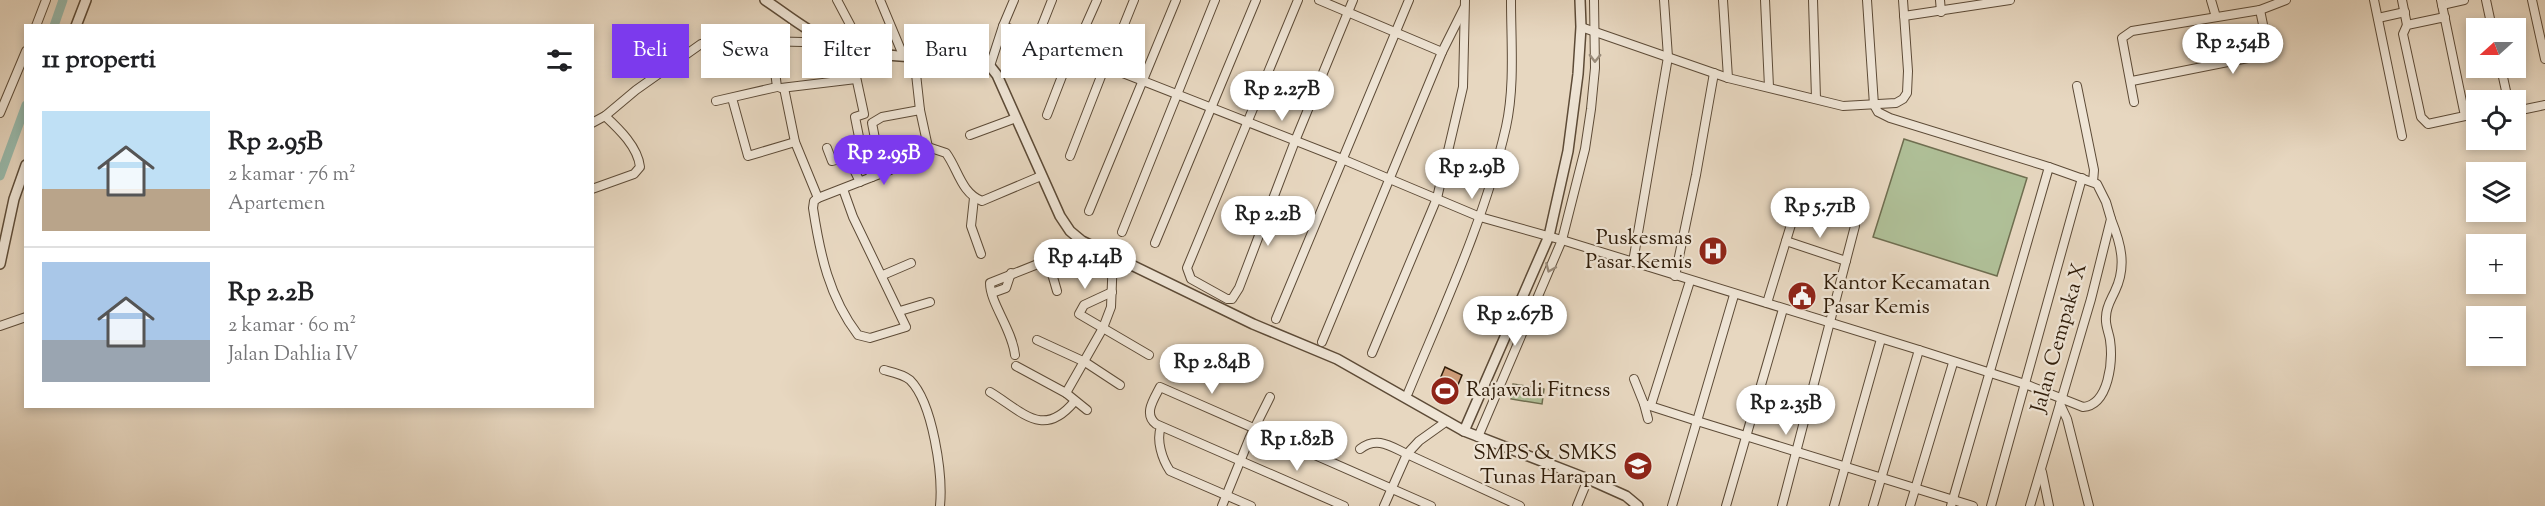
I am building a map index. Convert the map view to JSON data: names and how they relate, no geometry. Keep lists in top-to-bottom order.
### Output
{
  "streets": {
    "street": ["Jalan Cempaka X"]
  },
  "places": {
    "hospital": ["Puskesmas Pasar Kemis"],
    "public building": ["Kantor Kecamatan Pasar Kemis"],
    "sports": ["Rajawali Fitness"],
    "school or university": ["SMPS & SMKS Tunas Harapan"]
  },
  "north": "left",
  "page": {
    "map_buttons": ["+", "−"],
    "price": [
      "Rp 2.54B",
      "Rp 2.27B",
      "Rp 2.95B",
      "Rp 2.9B",
      "Rp 5.71B",
      "Rp 2.2B",
      "Rp 4.14B",
      "Rp 2.67B",
      "Rp 2.84B",
      "Rp 2.35B",
      "Rp 1.82B"
    ],
    "chip": [
      "Beli",
      "Sewa",
      "Filter",
      "Baru",
      "Apartemen"
    ],
    "heading": "11 properti",
    "list": [
      {
        "name": "Rp 2.95B",
        "note": "2 kamar · 76 m² · Apartemen"
      },
      {
        "name": "Rp 2.2B",
        "note": "2 kamar · 60 m² · Jalan Dahlia IV"
      }
    ]
  }
}
